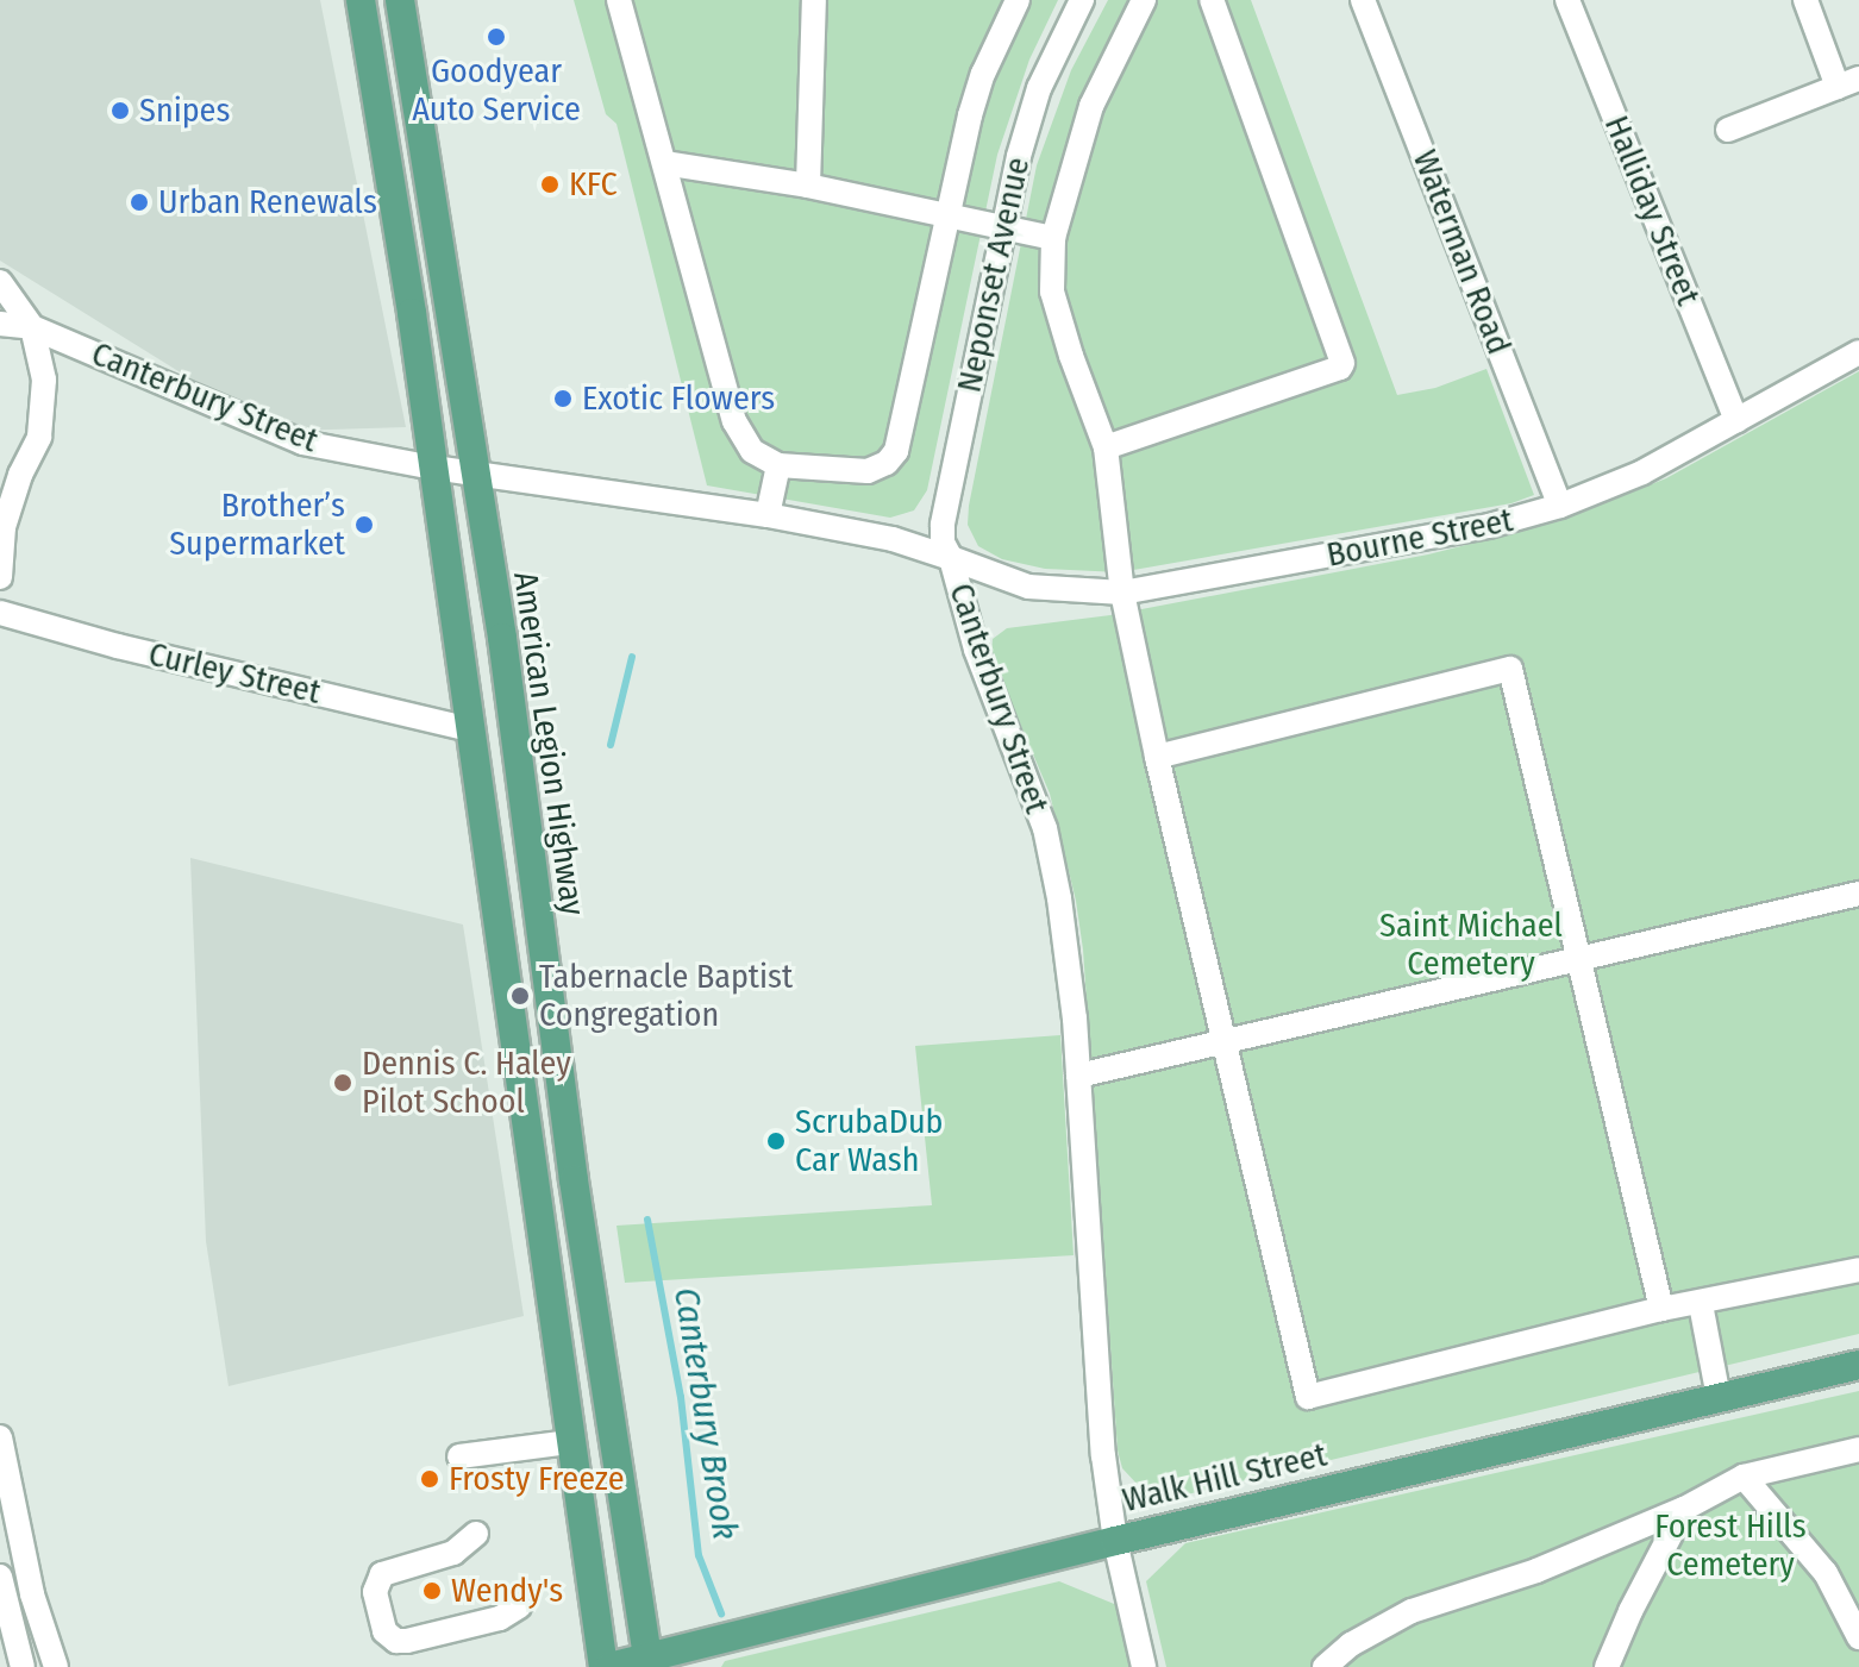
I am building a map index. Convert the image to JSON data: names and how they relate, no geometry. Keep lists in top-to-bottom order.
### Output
{
  "streets": {
    "main road": ["American Legion Highway", "Walk Hill Street"],
    "street": [
      "Halliday Street",
      "Waterman Road",
      "Neponset Avenue",
      "Canterbury Street",
      "Bourne Street",
      "Curley Street"
    ]
  },
  "crossings": [
    ["Halliday Street", "Bourne Street"],
    ["Waterman Road", "Bourne Street"],
    ["Neponset Avenue", "Canterbury Street"],
    ["Neponset Avenue", "Bourne Street"],
    ["Canterbury Street", "Bourne Street"],
    ["Canterbury Street", "American Legion Highway"],
    ["Canterbury Street", "Walk Hill Street"],
    ["American Legion Highway", "Walk Hill Street"]
  ],
  "water": ["Canterbury Brook"],
  "parks": ["Saint Michael Cemetery", "Forest Hills Cemetery"],
  "places": [
    "Goodyear Auto Service",
    "Snipes",
    "KFC",
    "Urban Renewals",
    "Exotic Flowers",
    "Brother’s Supermarket",
    "Tabernacle Baptist Congregation",
    "Dennis C. Haley Pilot School",
    "ScrubaDub Car Wash",
    "Frosty Freeze",
    "Wendy's"
  ]
}
